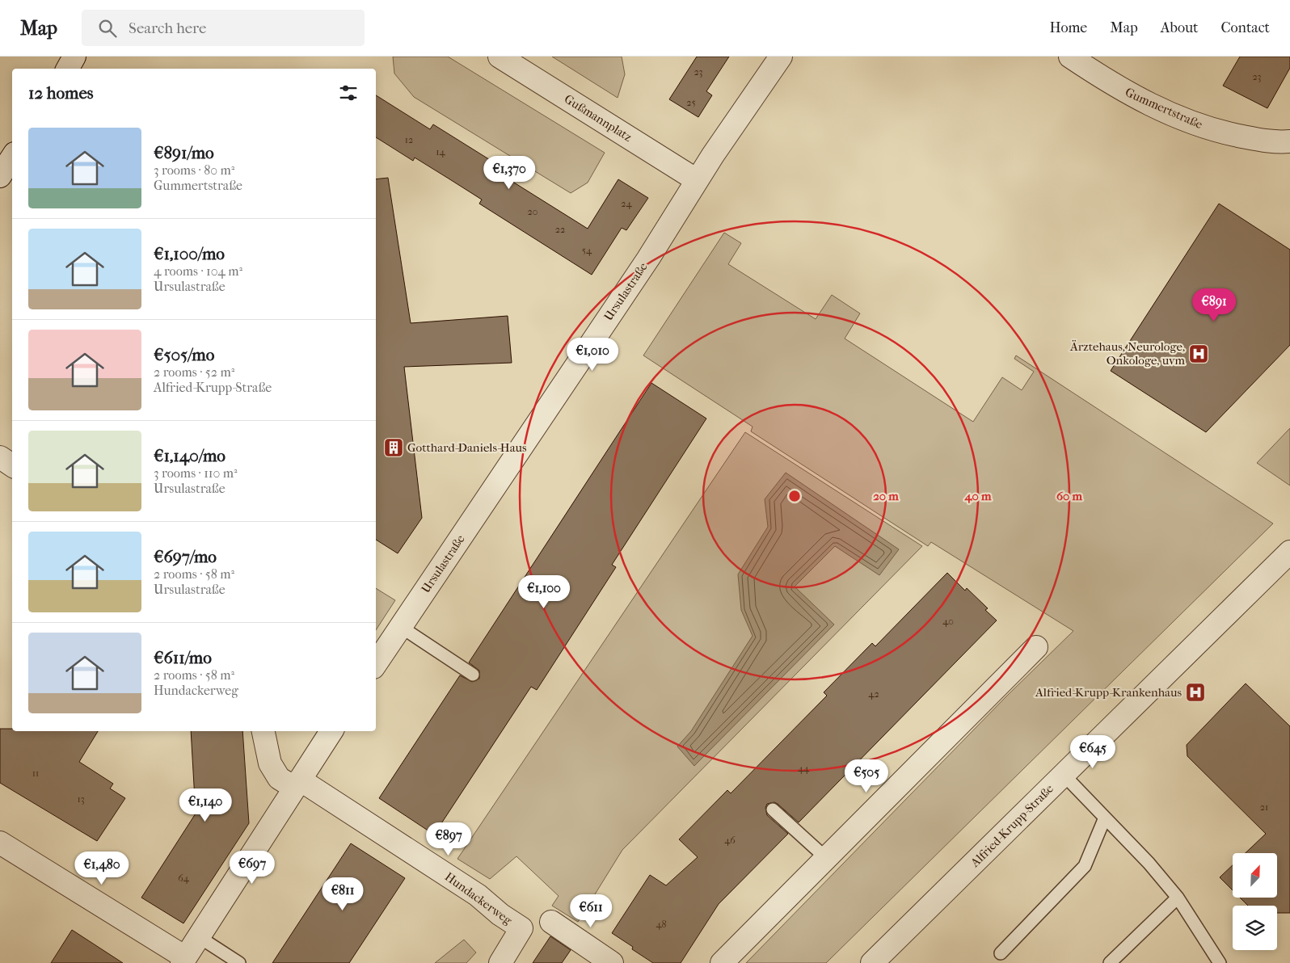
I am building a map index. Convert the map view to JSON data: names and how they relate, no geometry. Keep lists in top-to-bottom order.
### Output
{
  "streets": {
    "street": [
      "Gummertstraße",
      "Gußmannplatz",
      "Ursulastraße",
      "Alfried-Krupp-Straße",
      "Hundackerweg"
    ]
  },
  "crossings": [
    ["Gußmannplatz", "Ursulastraße"]
  ],
  "places": {
    "hospital": ["Ärztehaus, Neurologe, Onkologe, uvm", "Alfried-Krupp-Krankenhaus"],
    "building": ["Gotthard-Daniels-Haus"]
  },
  "house_numbers": [
    "23",
    "23",
    "25",
    "12",
    "14",
    "24",
    "20",
    "22",
    "54",
    "40",
    "42",
    "44",
    "11",
    "13",
    "21",
    "46",
    "64",
    "48"
  ],
  "north": "top right",
  "page": {
    "header": "Map",
    "search": "Search here",
    "nav": [
      "Home",
      "Map",
      "About",
      "Contact"
    ],
    "heading": "12 homes",
    "list": [
      {
        "name": "€891/mo",
        "note": "3 rooms · 80 m² · Gummertstraße"
      },
      {
        "name": "€1,100/mo",
        "note": "4 rooms · 104 m² · Ursulastraße"
      },
      {
        "name": "€505/mo",
        "note": "2 rooms · 52 m² · Alfried-Krupp-Straße"
      },
      {
        "name": "€1,140/mo",
        "note": "3 rooms · 110 m² · Ursulastraße"
      },
      {
        "name": "€697/mo",
        "note": "2 rooms · 58 m² · Ursulastraße"
      },
      {
        "name": "€611/mo",
        "note": "2 rooms · 58 m² · Hundackerweg"
      }
    ],
    "price": [
      "€1,370",
      "€891",
      "€1,010",
      "€1,100",
      "€645",
      "€505",
      "€1,140",
      "€897",
      "€697",
      "€1,480",
      "€811",
      "€611"
    ]
  },
  "rings": ["20 m", "40 m", "60 m"]
}
